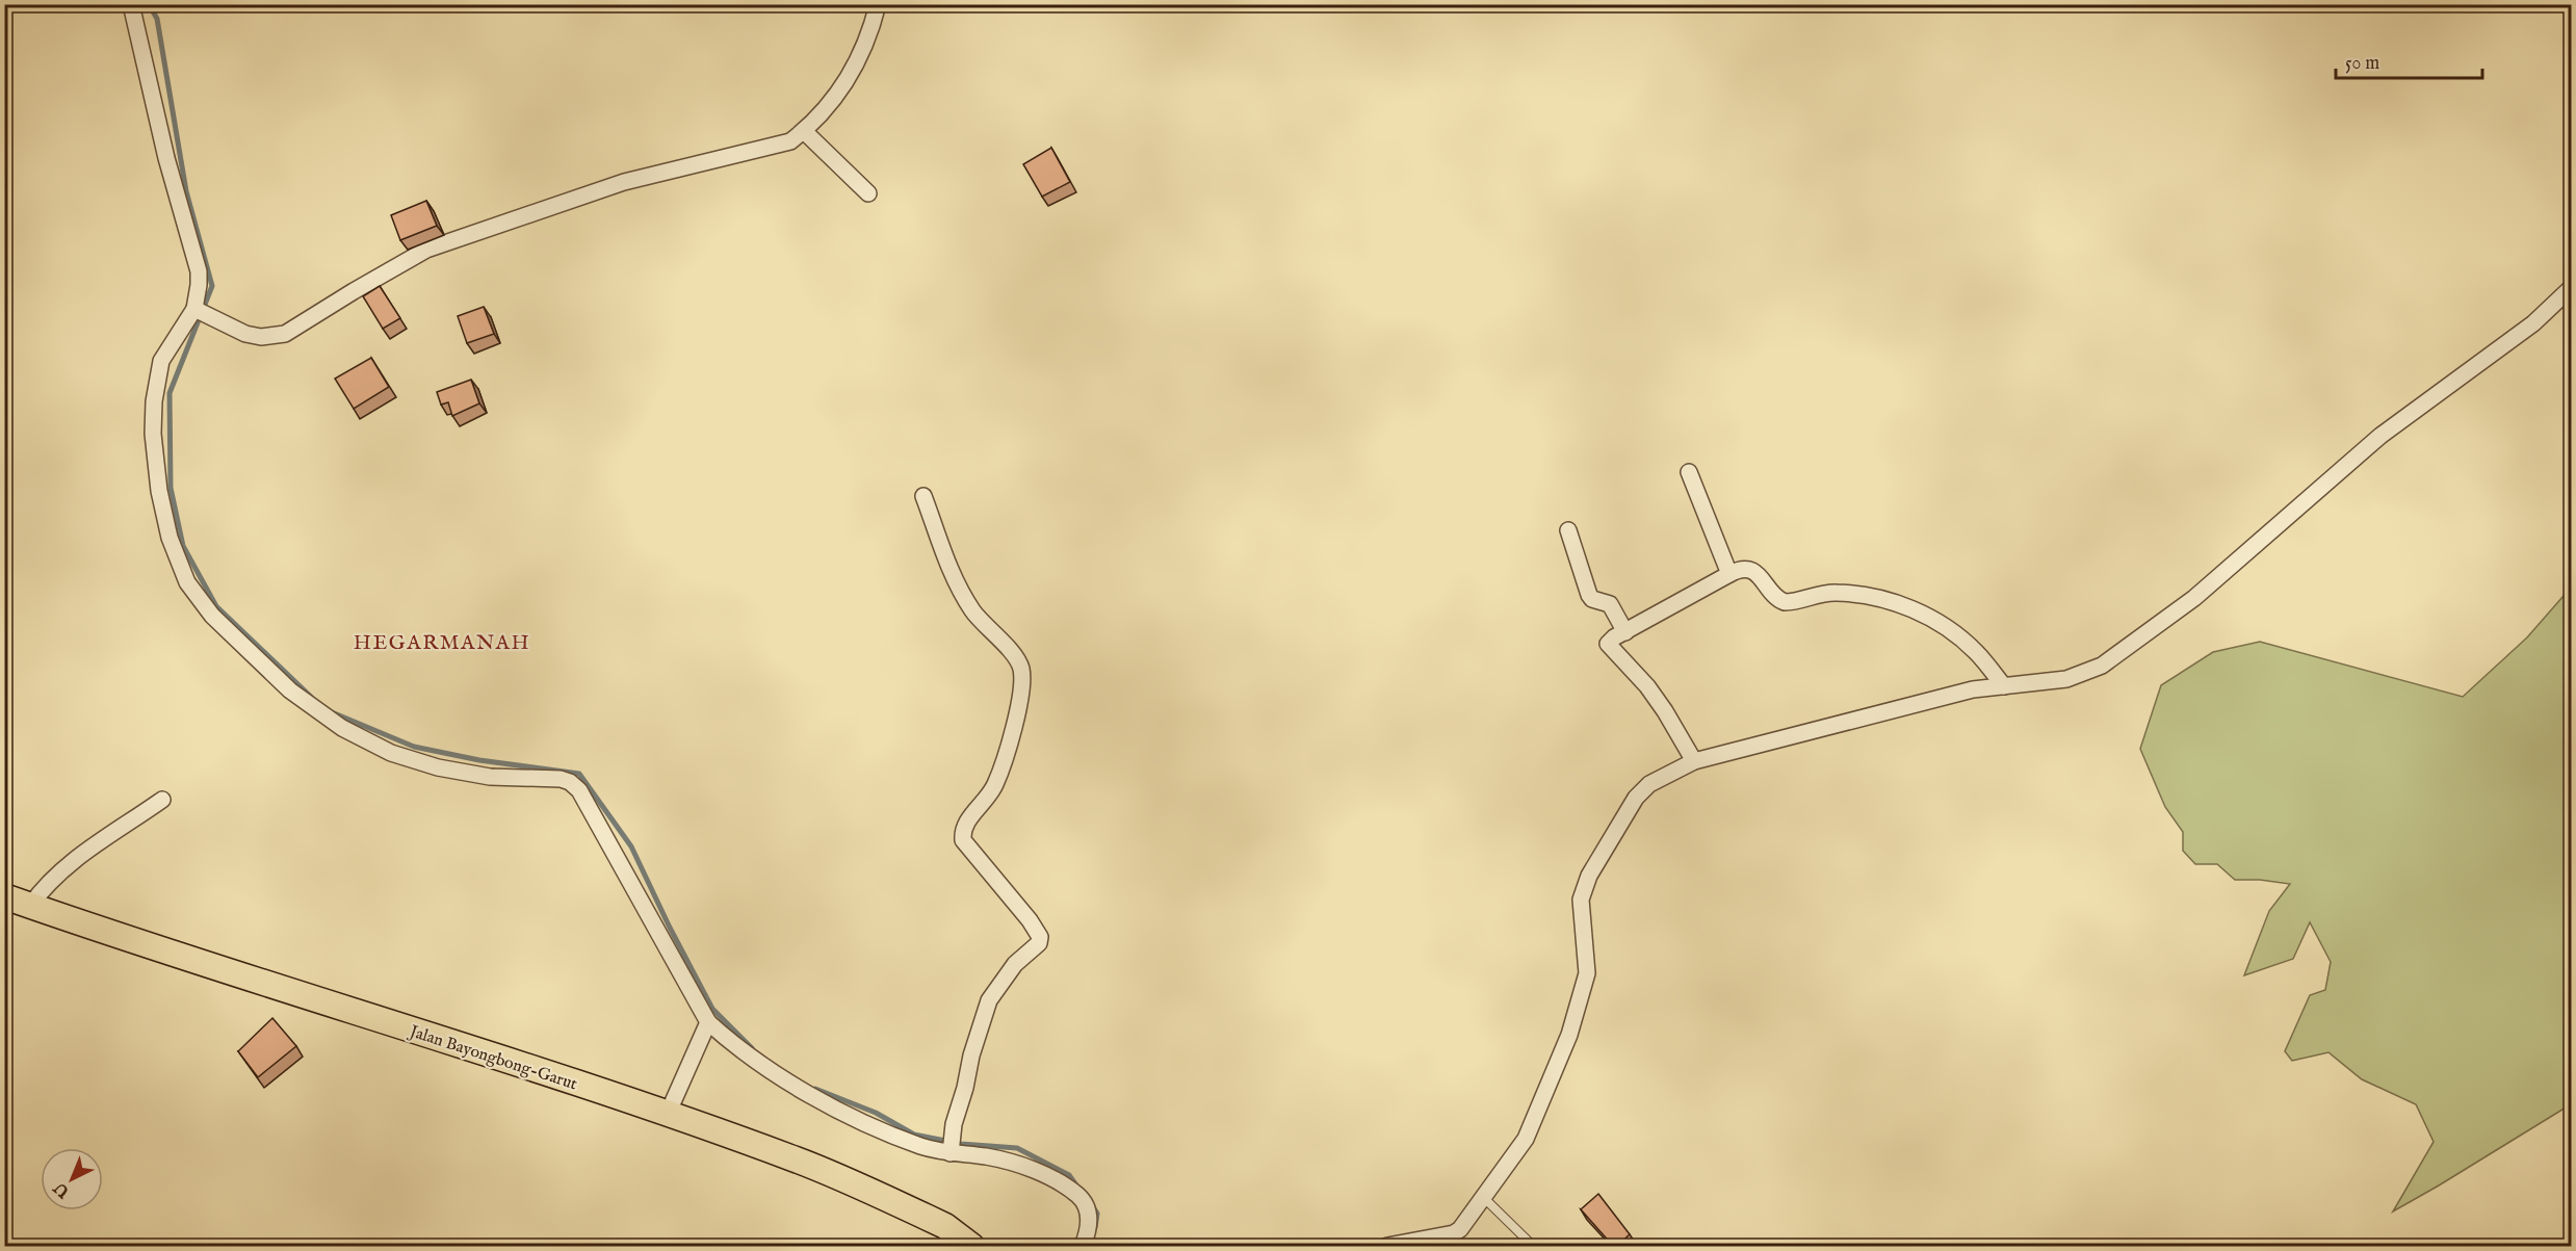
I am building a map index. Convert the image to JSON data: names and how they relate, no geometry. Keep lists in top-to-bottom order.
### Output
{
  "streets": {
    "main road": ["Jalan Bayongbong-Garut"]
  },
  "districts": ["HEGARMANAH"],
  "scale_bar": "50 m",
  "north": "bottom left"
}
